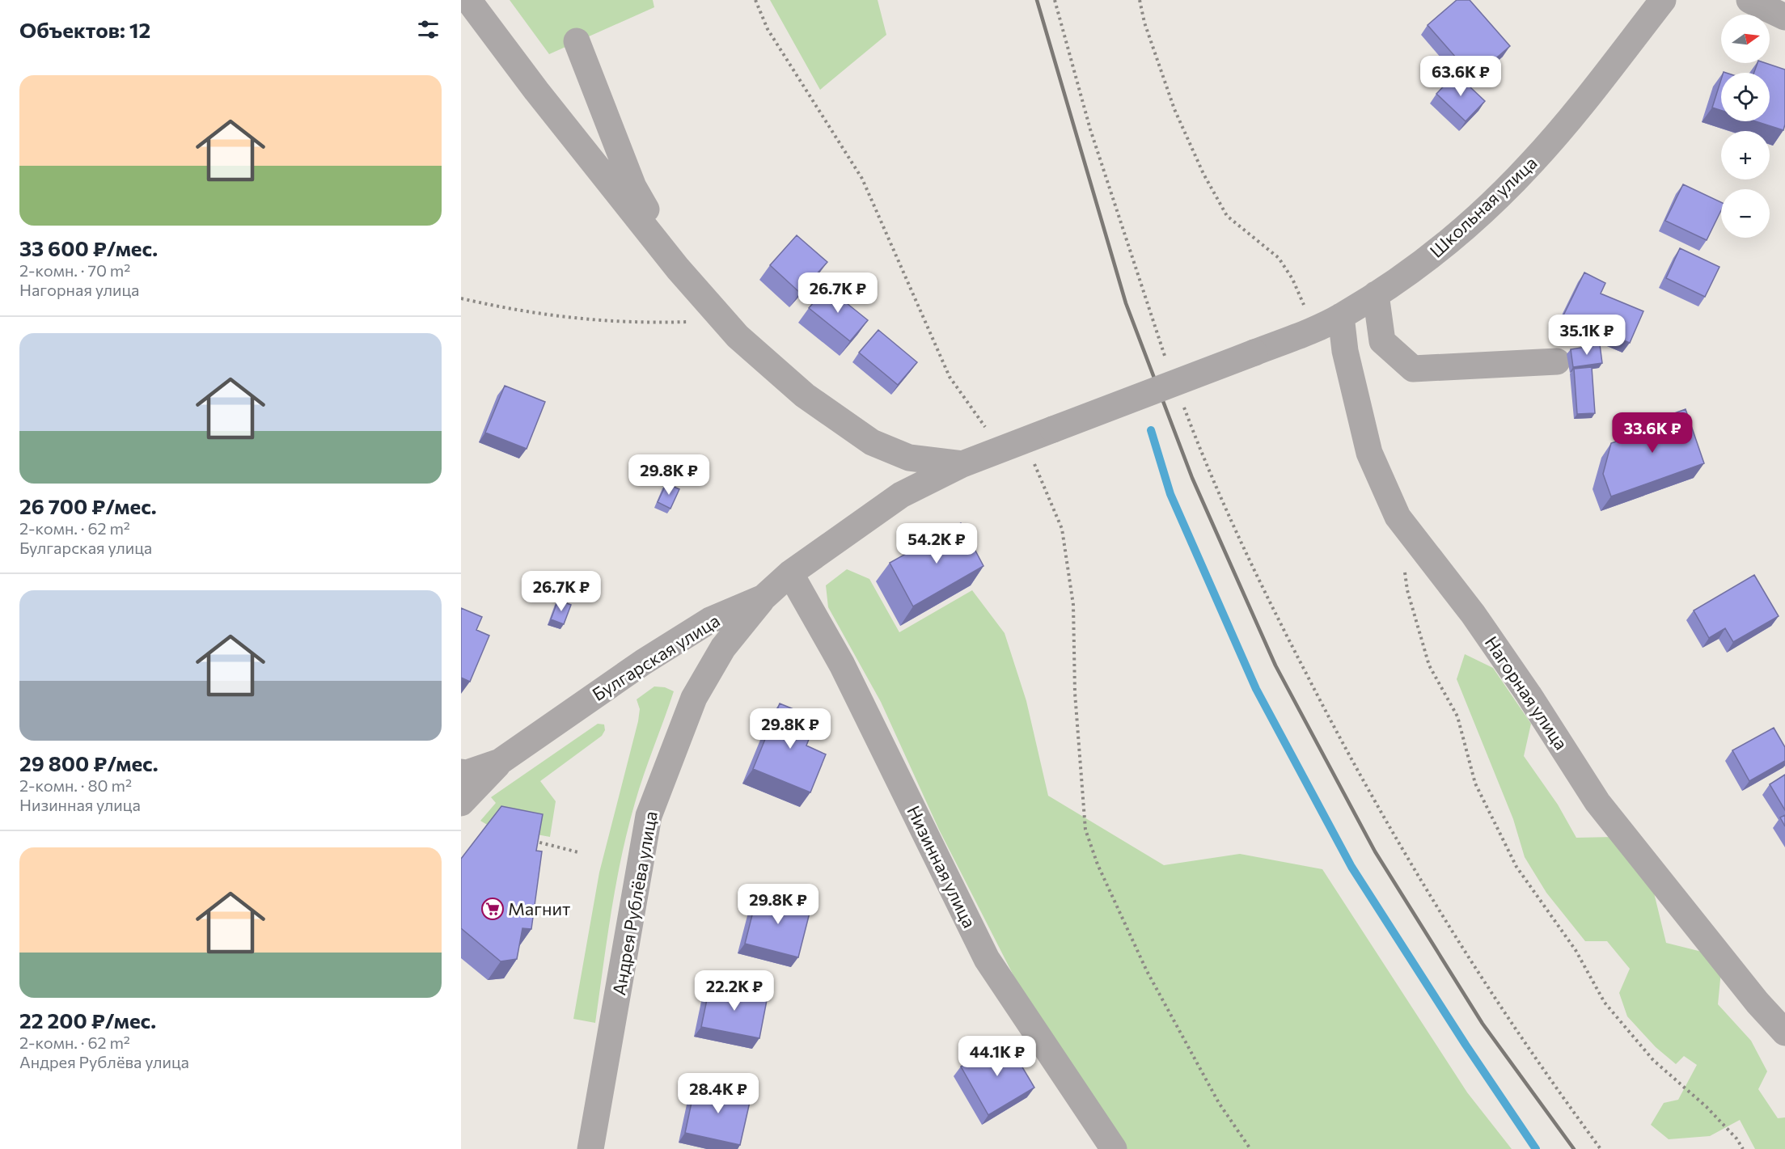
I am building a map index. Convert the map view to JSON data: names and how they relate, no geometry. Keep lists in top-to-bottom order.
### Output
{
  "streets": {
    "street": [
      "Школьная улица",
      "Булгарская улица",
      "Нагорная улица",
      "Низинная улица",
      "Андрея Рублёва улица"
    ]
  },
  "crossings": [
    ["Школьная улица", "Булгарская улица"],
    ["Школьная улица", "Нагорная улица"],
    ["Булгарская улица", "Низинная улица"],
    ["Булгарская улица", "Андрея Рублёва улица"]
  ],
  "places": {
    "supermarket": ["Магнит"]
  },
  "north": "right",
  "page": {
    "heading": "Объектов: 12",
    "map_buttons": ["+", "−"],
    "price": [
      "63.6K ₽",
      "26.7K ₽",
      "35.1K ₽",
      "33.6K ₽",
      "29.8K ₽",
      "54.2K ₽",
      "26.7K ₽",
      "29.8K ₽",
      "29.8K ₽",
      "22.2K ₽",
      "44.1K ₽",
      "28.4K ₽"
    ],
    "list": [
      {
        "name": "33 600 ₽/мес.",
        "note": "2-комн. · 70 m² · Нагорная улица"
      },
      {
        "name": "26 700 ₽/мес.",
        "note": "2-комн. · 62 m² · Булгарская улица"
      },
      {
        "name": "29 800 ₽/мес.",
        "note": "2-комн. · 80 m² · Низинная улица"
      },
      {
        "name": "22 200 ₽/мес.",
        "note": "2-комн. · 62 m² · Андрея Рублёва улица"
      }
    ]
  }
}
